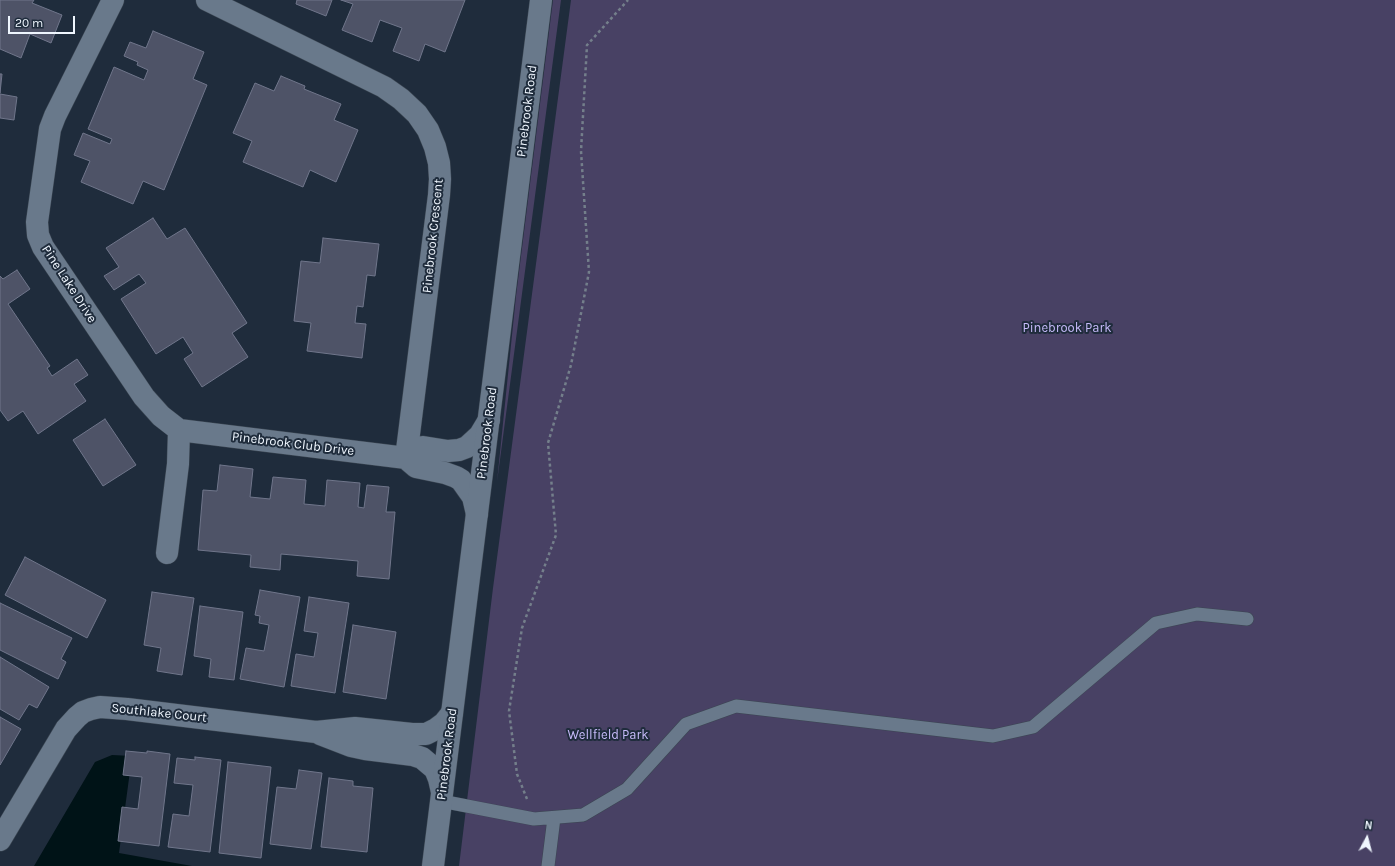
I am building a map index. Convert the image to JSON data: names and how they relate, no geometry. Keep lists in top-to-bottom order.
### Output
{
  "streets": {
    "street": [
      "Pinebrook Road",
      "Pinebrook Crescent",
      "Pine Lake Drive",
      "Pinebrook Club Drive",
      "Southlake Court"
    ]
  },
  "crossings": [
    ["Pinebrook Road", "Pinebrook Club Drive"],
    ["Pinebrook Road", "Southlake Court"],
    ["Pinebrook Crescent", "Pinebrook Club Drive"],
    ["Pine Lake Drive", "Pinebrook Club Drive"]
  ],
  "parks": ["Pinebrook Park", "Wellfield Park"],
  "scale_bar": "20 m",
  "north": "top"
}
